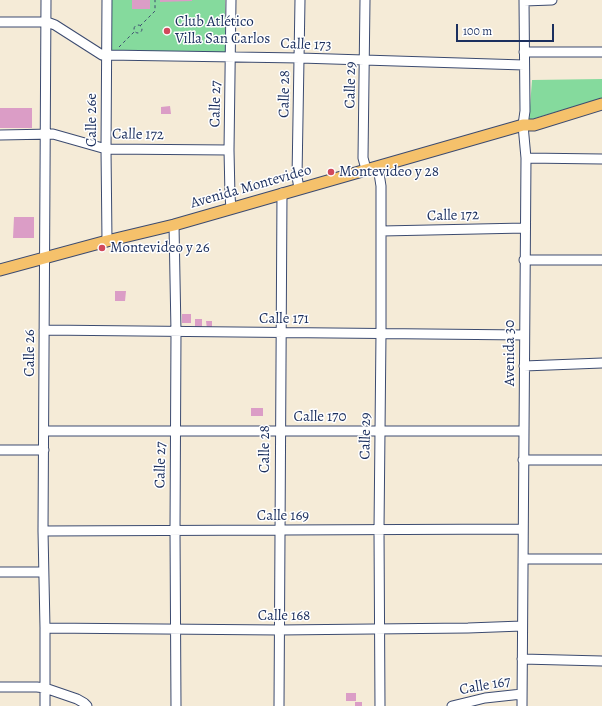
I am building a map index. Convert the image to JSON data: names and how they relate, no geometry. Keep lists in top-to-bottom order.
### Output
{
  "streets": {
    "main road": ["Avenida Montevideo"],
    "street": [
      "Calle 173",
      "Calle 29",
      "Calle 28",
      "Calle 27",
      "Calle 26e",
      "Calle 172",
      "Calle 171",
      "Calle 26",
      "Avenida 30",
      "Calle 170",
      "Calle 169",
      "Calle 168",
      "Calle 167"
    ]
  },
  "crossings": [
    ["Calle 173", "Calle 29"],
    ["Calle 173", "Calle 28"],
    ["Calle 173", "Calle 27"],
    ["Calle 173", "Calle 26e"],
    ["Calle 173", "Calle 26"],
    ["Calle 173", "Avenida 30"],
    ["Calle 29", "Calle 172"],
    ["Calle 29", "Avenida Montevideo"],
    ["Calle 29", "Calle 171"],
    ["Calle 29", "Calle 170"],
    ["Calle 29", "Calle 169"],
    ["Calle 29", "Calle 168"],
    ["Calle 28", "Avenida Montevideo"],
    ["Calle 28", "Calle 171"],
    ["Calle 28", "Calle 170"],
    ["Calle 28", "Calle 169"],
    ["Calle 28", "Calle 168"],
    ["Calle 27", "Calle 172"],
    ["Calle 27", "Avenida Montevideo"],
    ["Calle 27", "Calle 171"],
    ["Calle 27", "Calle 170"],
    ["Calle 27", "Calle 169"],
    ["Calle 27", "Calle 168"],
    ["Calle 26e", "Calle 172"],
    ["Calle 26e", "Avenida Montevideo"],
    ["Calle 172", "Calle 26"],
    ["Calle 172", "Avenida 30"],
    ["Avenida Montevideo", "Calle 26"],
    ["Avenida Montevideo", "Avenida 30"],
    ["Calle 171", "Calle 26"],
    ["Calle 171", "Avenida 30"],
    ["Calle 26", "Calle 170"],
    ["Calle 26", "Calle 169"],
    ["Calle 26", "Calle 168"],
    ["Avenida 30", "Calle 170"],
    ["Avenida 30", "Calle 169"],
    ["Avenida 30", "Calle 168"],
    ["Avenida 30", "Calle 167"]
  ],
  "places": ["Club Atlético Villa San Carlos", "Montevideo y 28", "Montevideo y 26"],
  "scale_bar": "100 m"
}
